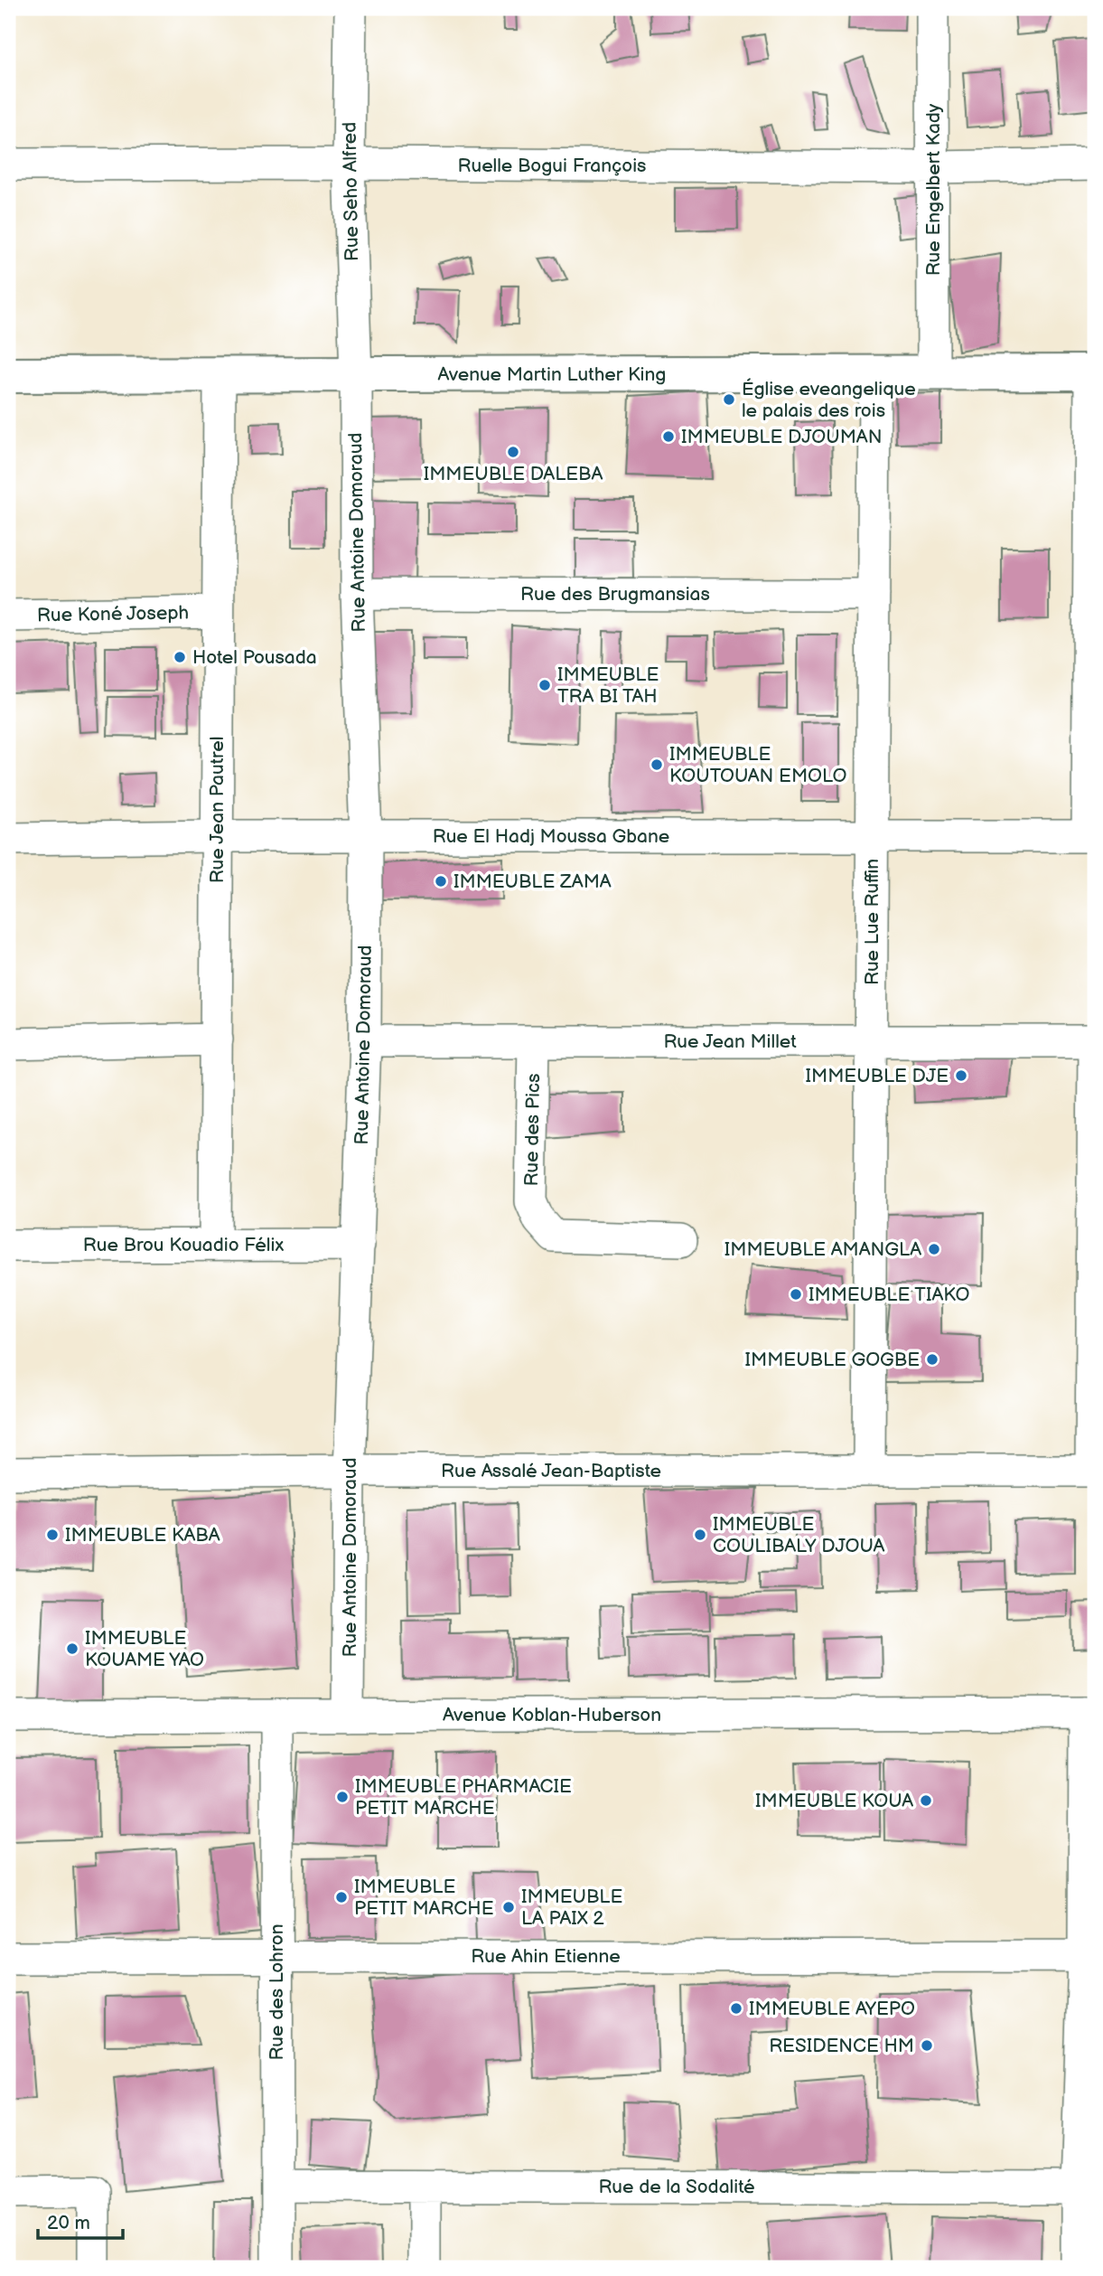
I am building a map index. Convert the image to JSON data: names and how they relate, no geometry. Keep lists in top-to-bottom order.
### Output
{
  "streets": {
    "street": [
      "Ruelle Bogui François",
      "Rue Engelbert Kady",
      "Rue Seho Alfred",
      "Avenue Martin Luther King",
      "Rue Antoine Domoraud",
      "Rue des Brugmansias",
      "Rue Koné Joseph",
      "Rue Jean Pautrel",
      "Rue El Hadj Moussa Gbane",
      "Rue Lue Ruffin",
      "Rue Jean Millet",
      "Rue des Pics",
      "Rue Brou Kouadio Félix",
      "Rue Assalé Jean-Baptiste",
      "Avenue Koblan-Huberson",
      "Rue Ahin Etienne",
      "Rue des Lohron",
      "Rue de la Sodalité"
    ]
  },
  "crossings": [
    ["Ruelle Bogui François", "Rue Engelbert Kady"],
    ["Ruelle Bogui François", "Rue Seho Alfred"],
    ["Rue Engelbert Kady", "Avenue Martin Luther King"],
    ["Rue Seho Alfred", "Avenue Martin Luther King"],
    ["Rue Seho Alfred", "Rue Antoine Domoraud"],
    ["Avenue Martin Luther King", "Rue Antoine Domoraud"],
    ["Avenue Martin Luther King", "Rue Jean Pautrel"],
    ["Avenue Martin Luther King", "Rue Lue Ruffin"],
    ["Rue Antoine Domoraud", "Rue des Brugmansias"],
    ["Rue Antoine Domoraud", "Rue El Hadj Moussa Gbane"],
    ["Rue Antoine Domoraud", "Rue Jean Millet"],
    ["Rue Antoine Domoraud", "Rue Brou Kouadio Félix"],
    ["Rue Antoine Domoraud", "Rue Assalé Jean-Baptiste"],
    ["Rue Antoine Domoraud", "Avenue Koblan-Huberson"],
    ["Rue des Brugmansias", "Rue Lue Ruffin"],
    ["Rue Koné Joseph", "Rue Jean Pautrel"],
    ["Rue Jean Pautrel", "Rue El Hadj Moussa Gbane"],
    ["Rue Jean Pautrel", "Rue Brou Kouadio Félix"],
    ["Rue El Hadj Moussa Gbane", "Rue Lue Ruffin"],
    ["Rue Lue Ruffin", "Rue Jean Millet"],
    ["Rue Lue Ruffin", "Rue Assalé Jean-Baptiste"],
    ["Rue Jean Millet", "Rue des Pics"],
    ["Avenue Koblan-Huberson", "Rue des Lohron"],
    ["Rue Ahin Etienne", "Rue des Lohron"],
    ["Rue des Lohron", "Rue de la Sodalité"]
  ],
  "places": [
    "Église eveangelique le palais des rois",
    "IMMEUBLE DJOUMAN",
    "IMMEUBLE DALEBA",
    "Hotel Pousada",
    "IMMEUBLE TRA BI TAH",
    "IMMEUBLE KOUTOUAN EMOLO",
    "IMMEUBLE ZAMA",
    "IMMEUBLE DJE",
    "IMMEUBLE AMANGLA",
    "IMMEUBLE TIAKO",
    "IMMEUBLE GOGBE",
    "IMMEUBLE KABA",
    "IMMEUBLE COULIBALY DJOUA",
    "IMMEUBLE KOUAME YAO",
    "IMMEUBLE PHARMACIE PETIT MARCHE",
    "IMMEUBLE KOUA",
    "IMMEUBLE PETIT MARCHE",
    "IMMEUBLE LA PAIX 2",
    "IMMEUBLE AYEPO",
    "RESIDENCE HM"
  ],
  "scale_bar": "20 m"
}
